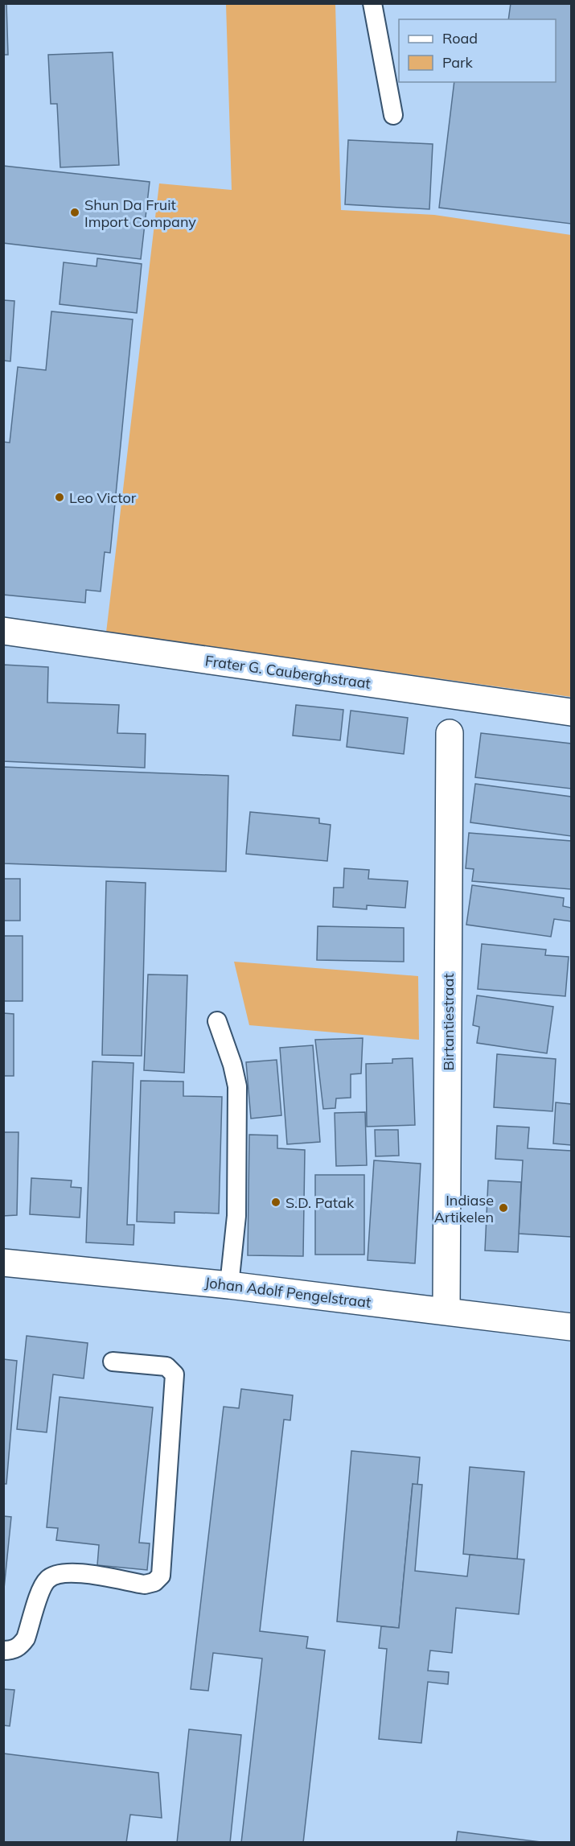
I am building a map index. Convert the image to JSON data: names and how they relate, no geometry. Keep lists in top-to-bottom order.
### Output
{
  "streets": {
    "street": ["Frater G. Cauberghstraat", "Birtantiestraat", "Johan Adolf Pengelstraat"]
  },
  "crossings": [
    ["Birtantiestraat", "Johan Adolf Pengelstraat"]
  ],
  "places": [
    "Shun Da Fruit Import Company",
    "Leo Victor",
    "S.D. Patak",
    "Indiase Artikelen"
  ],
  "legend": ["Road", "Park"]
}
